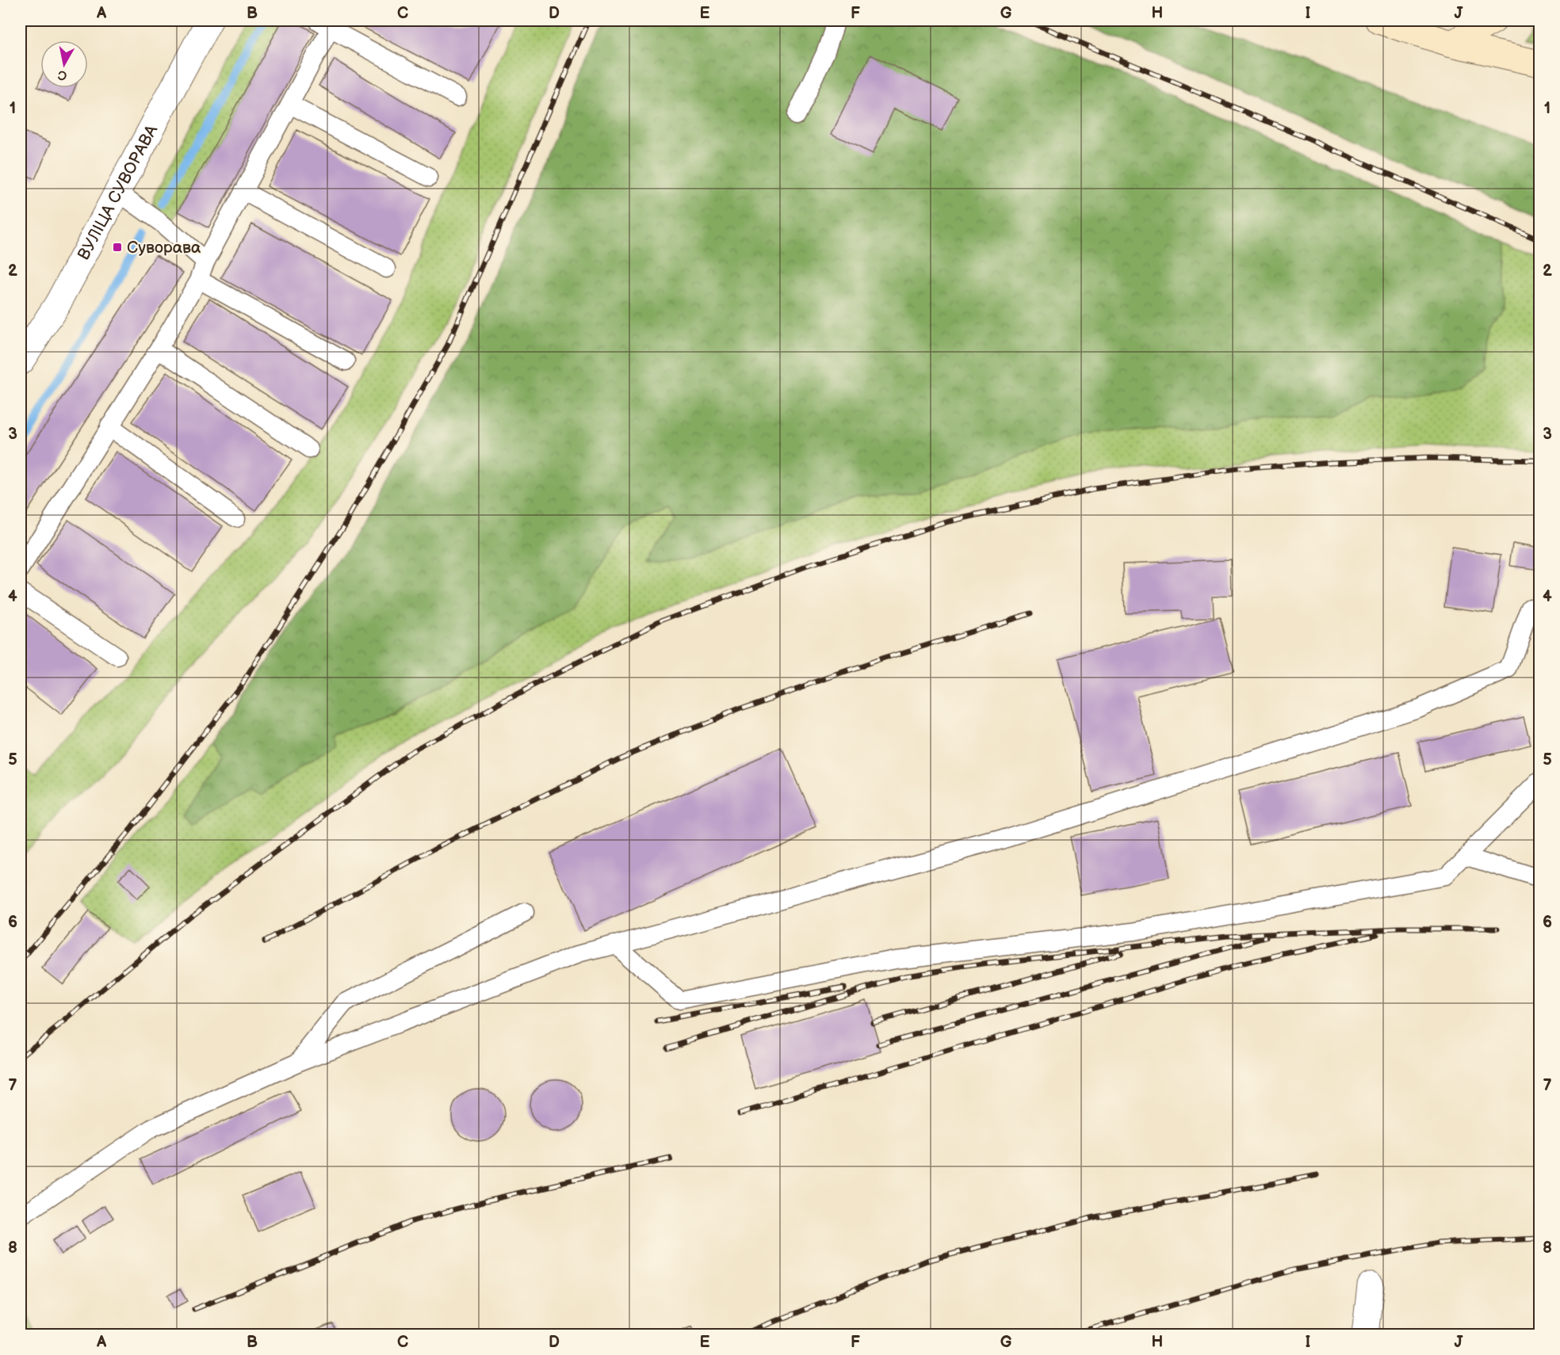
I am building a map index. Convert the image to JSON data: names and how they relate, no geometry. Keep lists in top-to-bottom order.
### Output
{
  "streets": {
    "street": ["ВУЛІЦА СУВОРАВА"]
  },
  "places": {
    "transit": ["Суворава"]
  },
  "north": "bottom",
  "grid": {
    "columns": [
      "A",
      "B",
      "C",
      "D",
      "E",
      "F",
      "G",
      "H",
      "I",
      "J"
    ],
    "rows": [
      "1",
      "2",
      "3",
      "4",
      "5",
      "6",
      "7",
      "8"
    ]
  }
}
